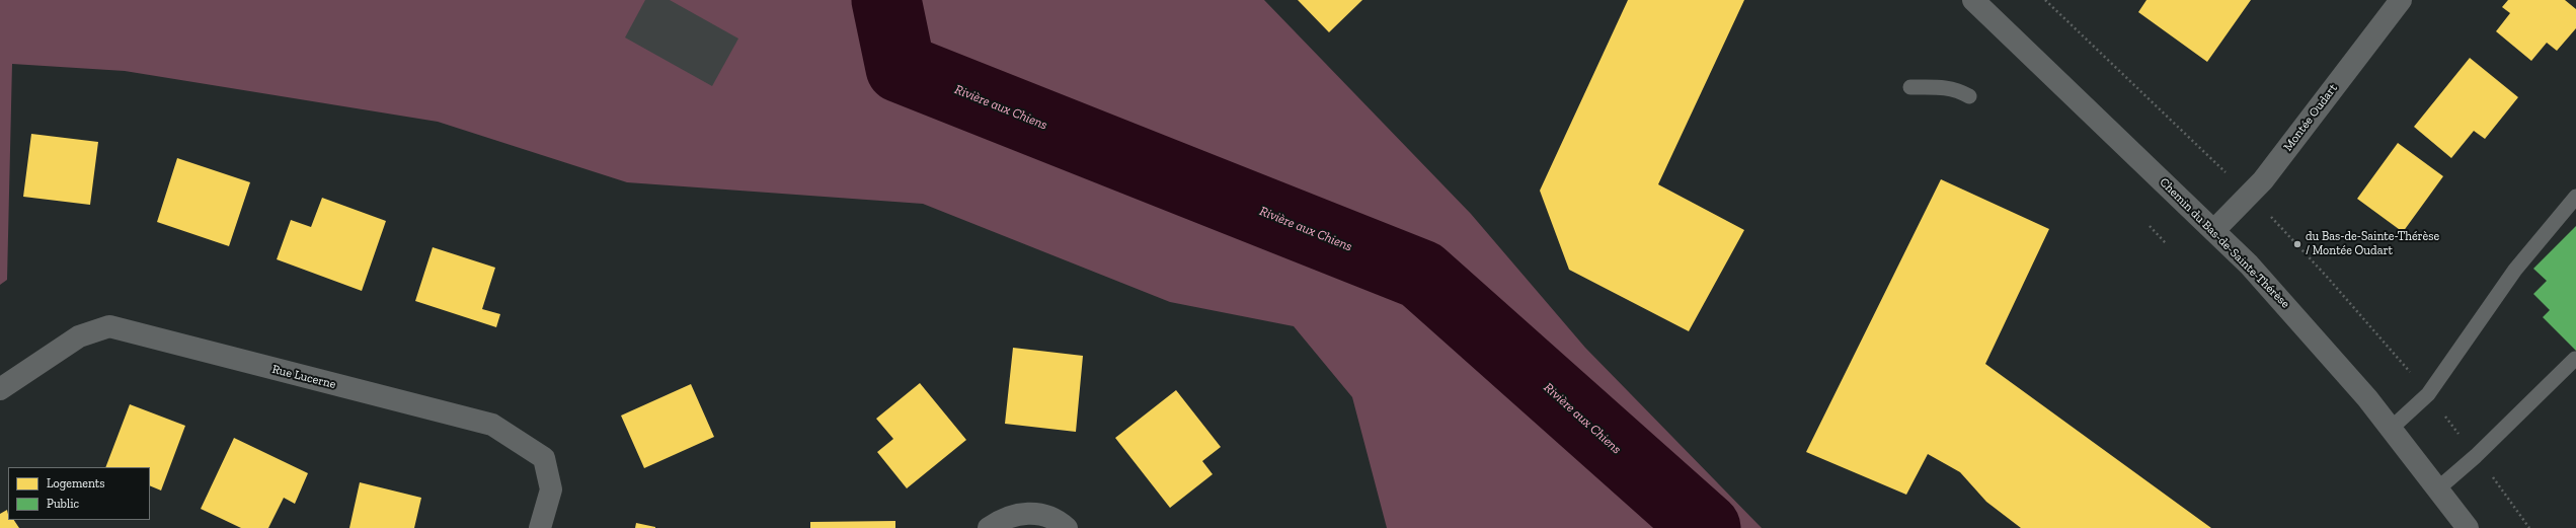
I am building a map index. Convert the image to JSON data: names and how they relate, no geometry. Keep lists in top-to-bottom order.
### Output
{
  "streets": {
    "street": ["Montée Oudart", "Chemin du Bas-de-Sainte-Thérèse", "Rue Lucerne"]
  },
  "crossings": [
    ["Montée Oudart", "Chemin du Bas-de-Sainte-Thérèse"]
  ],
  "water": ["Rivière aux Chiens"],
  "places": ["du Bas-de-Sainte-Thérèse / Montée Oudart"],
  "legend": ["Logements", "Public"]
}
